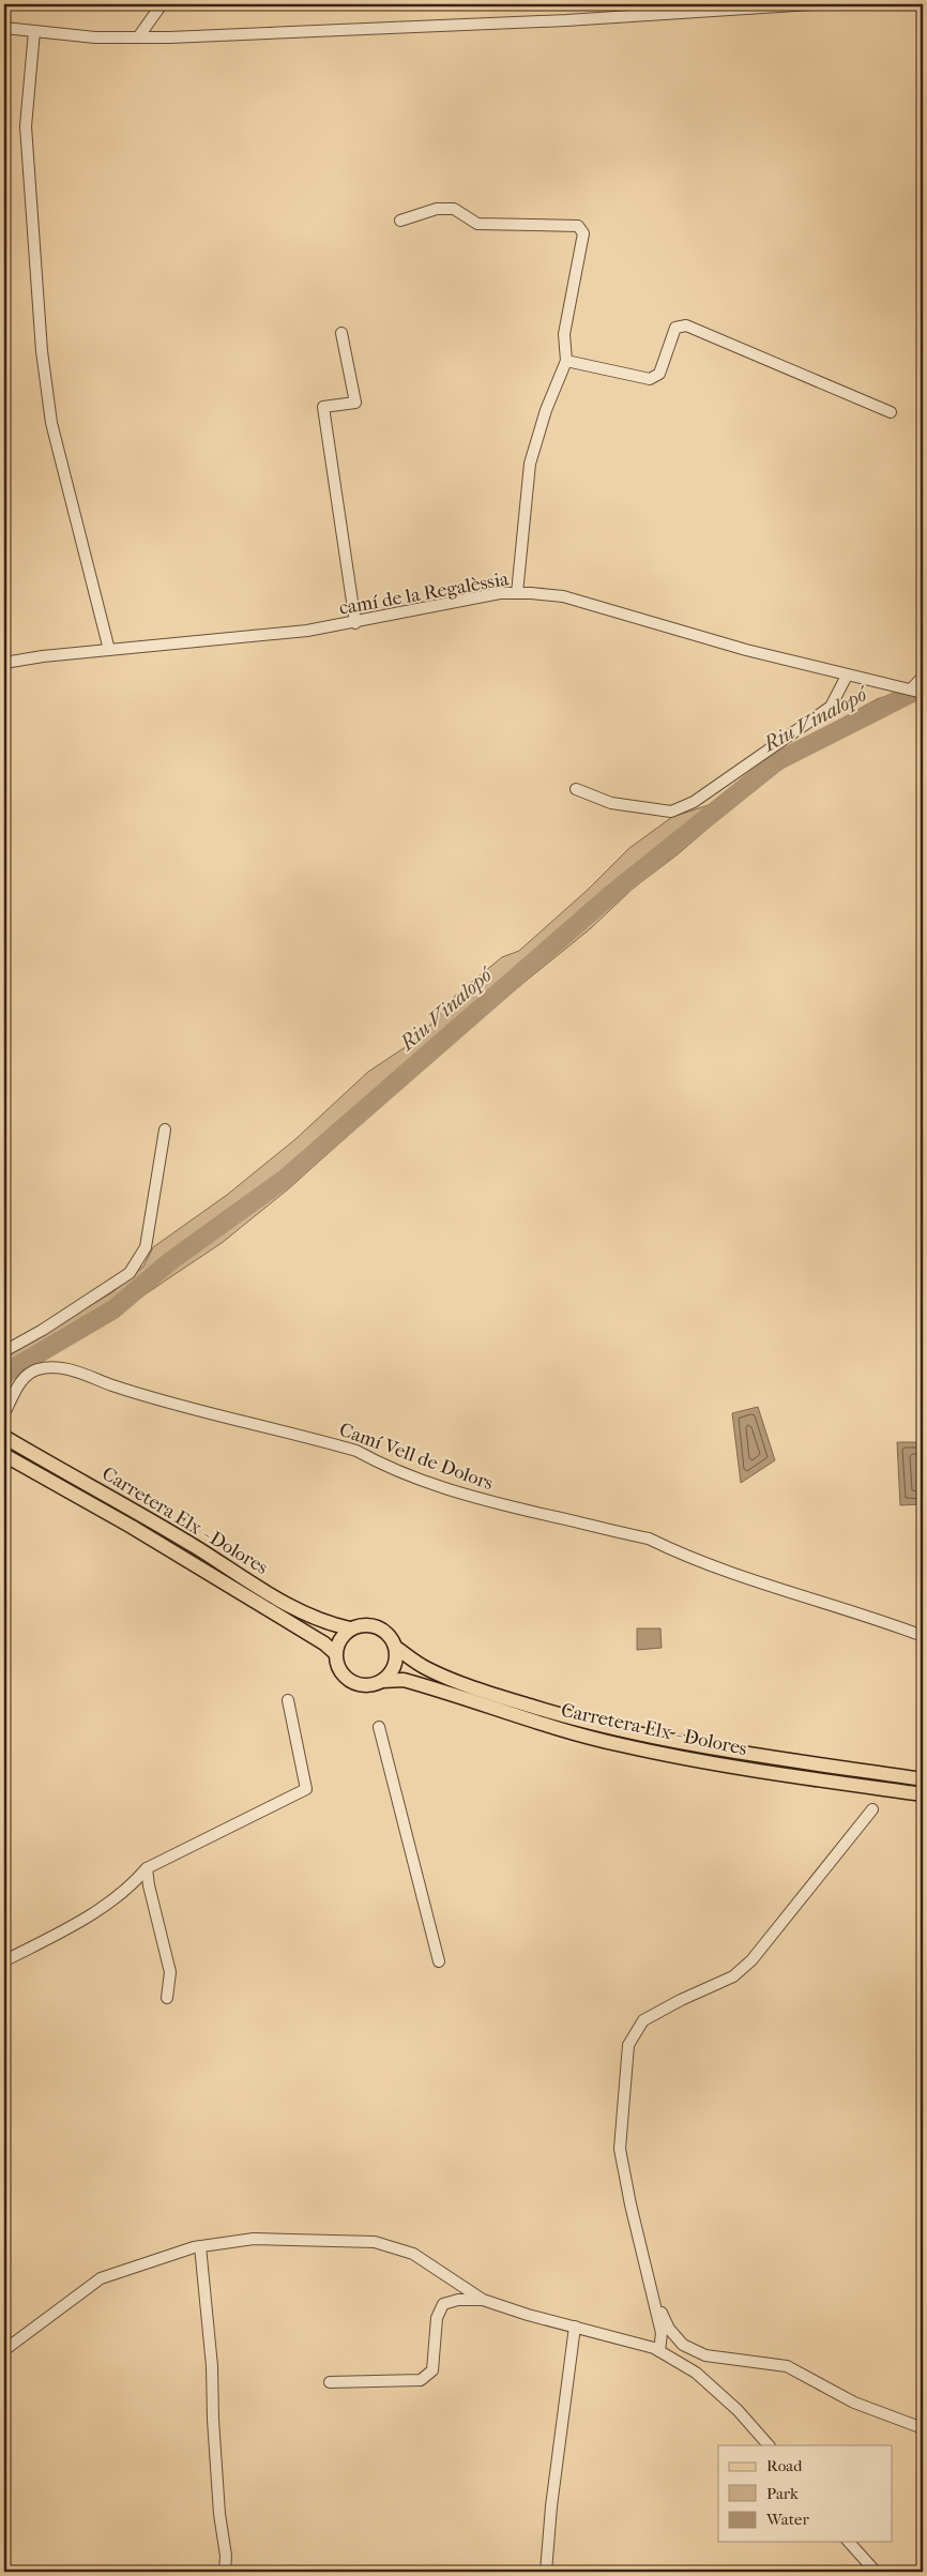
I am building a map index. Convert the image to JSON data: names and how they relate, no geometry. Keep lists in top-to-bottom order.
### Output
{
  "streets": {
    "main road": ["Carretera Elx - Dolores"],
    "street": ["camí de la Regalèssia", "Camí Vell de Dolors"]
  },
  "water": ["Riu Vinalopó"],
  "legend": ["Road", "Park", "Water"]
}
